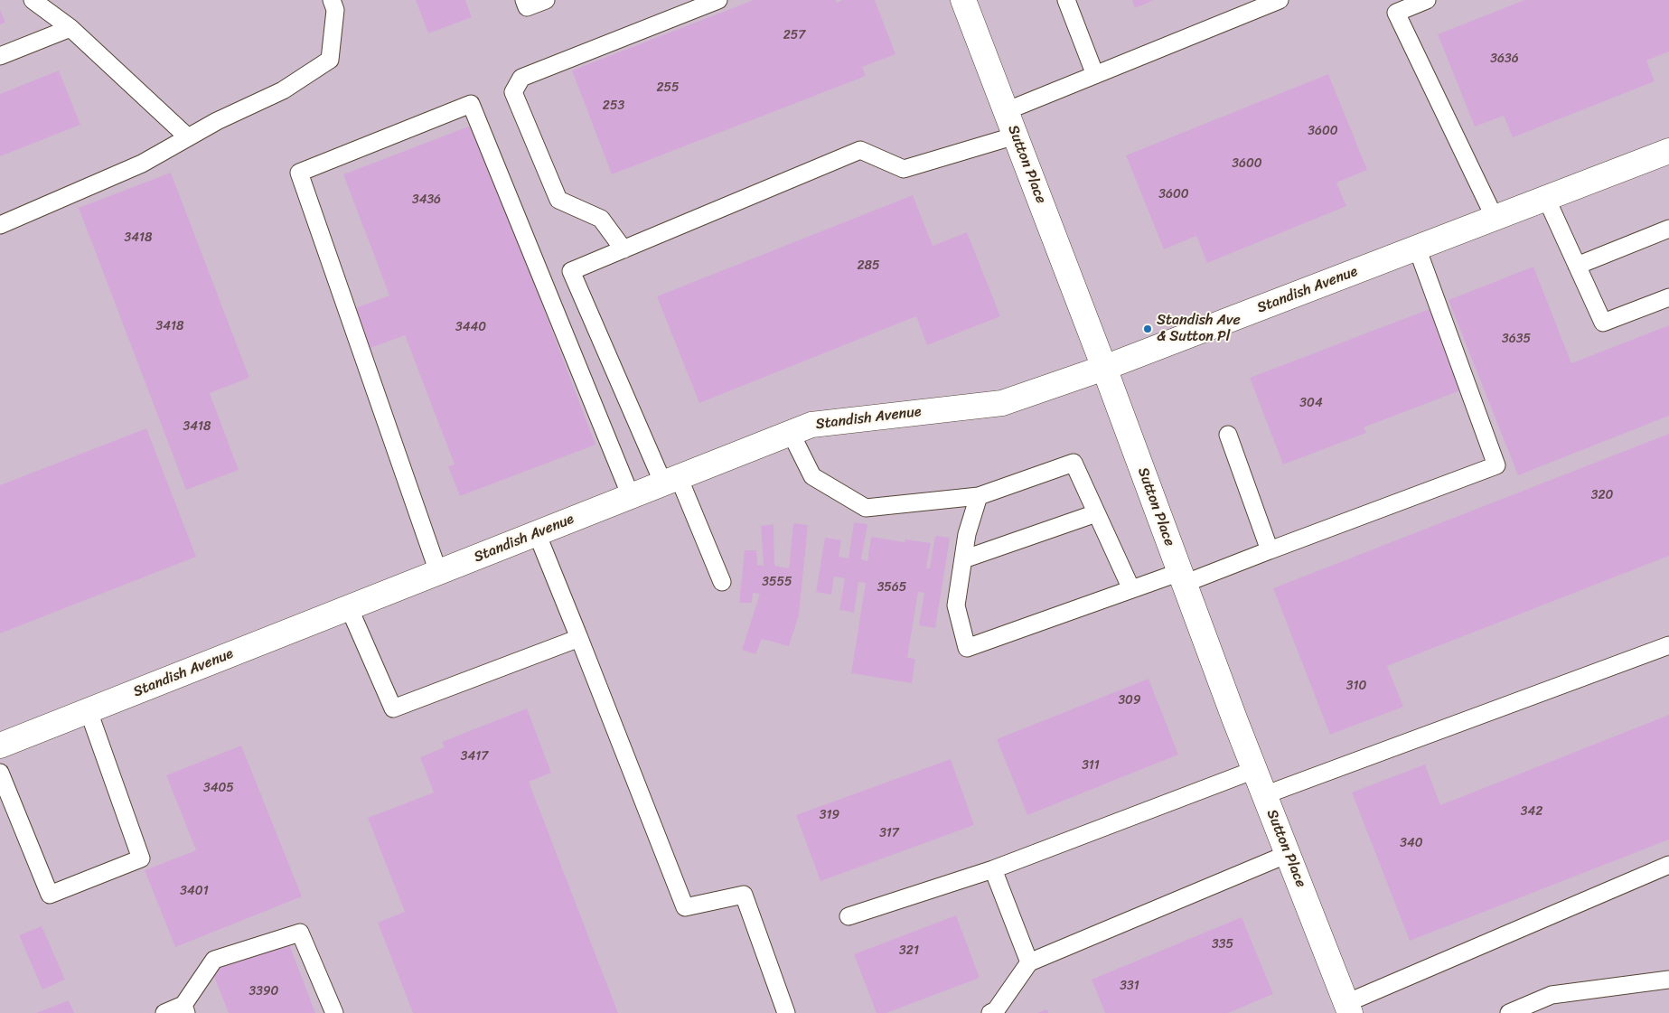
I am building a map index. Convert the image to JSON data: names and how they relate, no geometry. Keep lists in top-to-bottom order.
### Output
{
  "streets": {
    "street": ["Sutton Place", "Standish Avenue"]
  },
  "crossings": [
    ["Sutton Place", "Standish Avenue"]
  ],
  "places": ["Standish Ave & Sutton Pl"],
  "house_numbers": [
    "257",
    "3636",
    "255",
    "253",
    "3600",
    "3600",
    "3600",
    "3436",
    "3418",
    "285",
    "3418",
    "3440",
    "3635",
    "304",
    "3418",
    "320",
    "3555",
    "3565",
    "310",
    "309",
    "3417",
    "311",
    "3405",
    "342",
    "319",
    "317",
    "340",
    "3401",
    "335",
    "321",
    "331",
    "3390"
  ]
}
